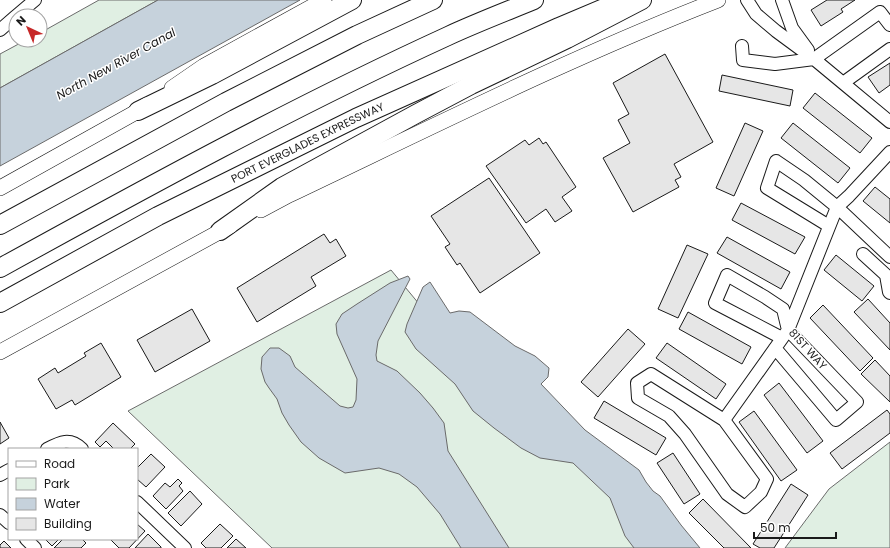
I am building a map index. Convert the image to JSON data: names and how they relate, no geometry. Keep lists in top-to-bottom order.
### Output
{
  "streets": {
    "highway": ["PORT EVERGLADES EXPRESSWAY"],
    "street": ["81ST WAY"]
  },
  "water": ["North New River Canal"],
  "legend": [
    "Road",
    "Park",
    "Water",
    "Building"
  ],
  "scale_bar": "50 m",
  "north": "top left"
}
